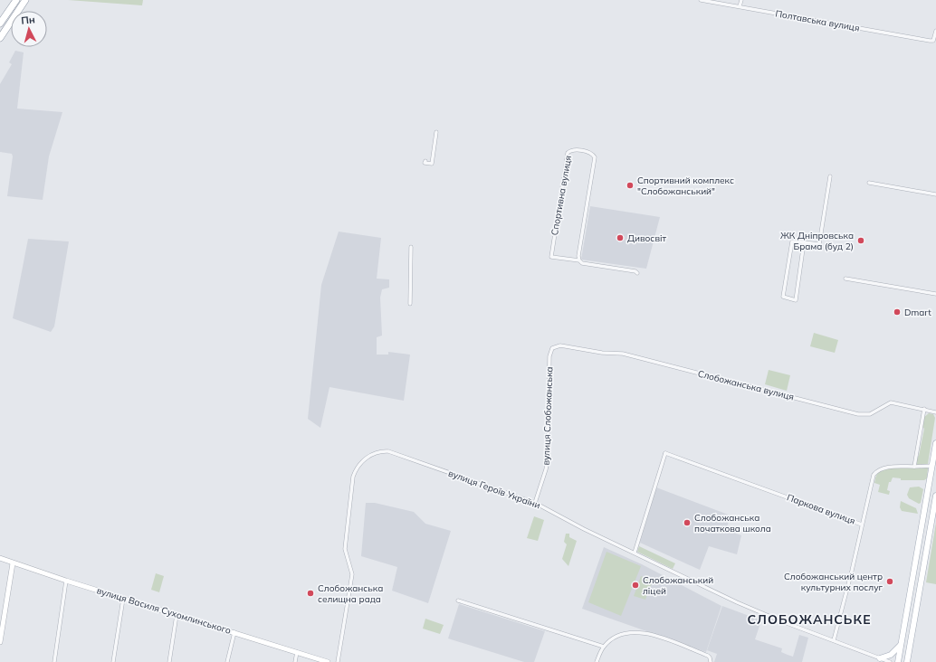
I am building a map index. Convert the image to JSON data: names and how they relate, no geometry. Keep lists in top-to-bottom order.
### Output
{
  "streets": {
    "main road": ["вулиця Василя Сухомлинського"],
    "street": [
      "Полтавська вулиця",
      "Спортивна вулиця",
      "Слобожанська вулиця",
      "вулиця Слобожанська",
      "вулиця Героїв України",
      "Паркова вулиця"
    ]
  },
  "crossings": [
    ["Слобожанська вулиця", "вулиця Слобожанська"],
    ["вулиця Слобожанська", "вулиця Героїв України"],
    ["вулиця Героїв України", "Паркова вулиця"]
  ],
  "districts": ["СЛОБОЖАНСЬКЕ"],
  "places": [
    "Спортивний комплекс \"Слобожанський\"",
    "Дивосвіт",
    "ЖК Дніпровська Брама (буд 2)",
    "Dmart",
    "Cлобожанська початкова школа",
    "Слобожанський центр культурних послуг",
    "Слобожанський ліцей",
    "Слобожанська селищна рада"
  ],
  "north": "top"
}
